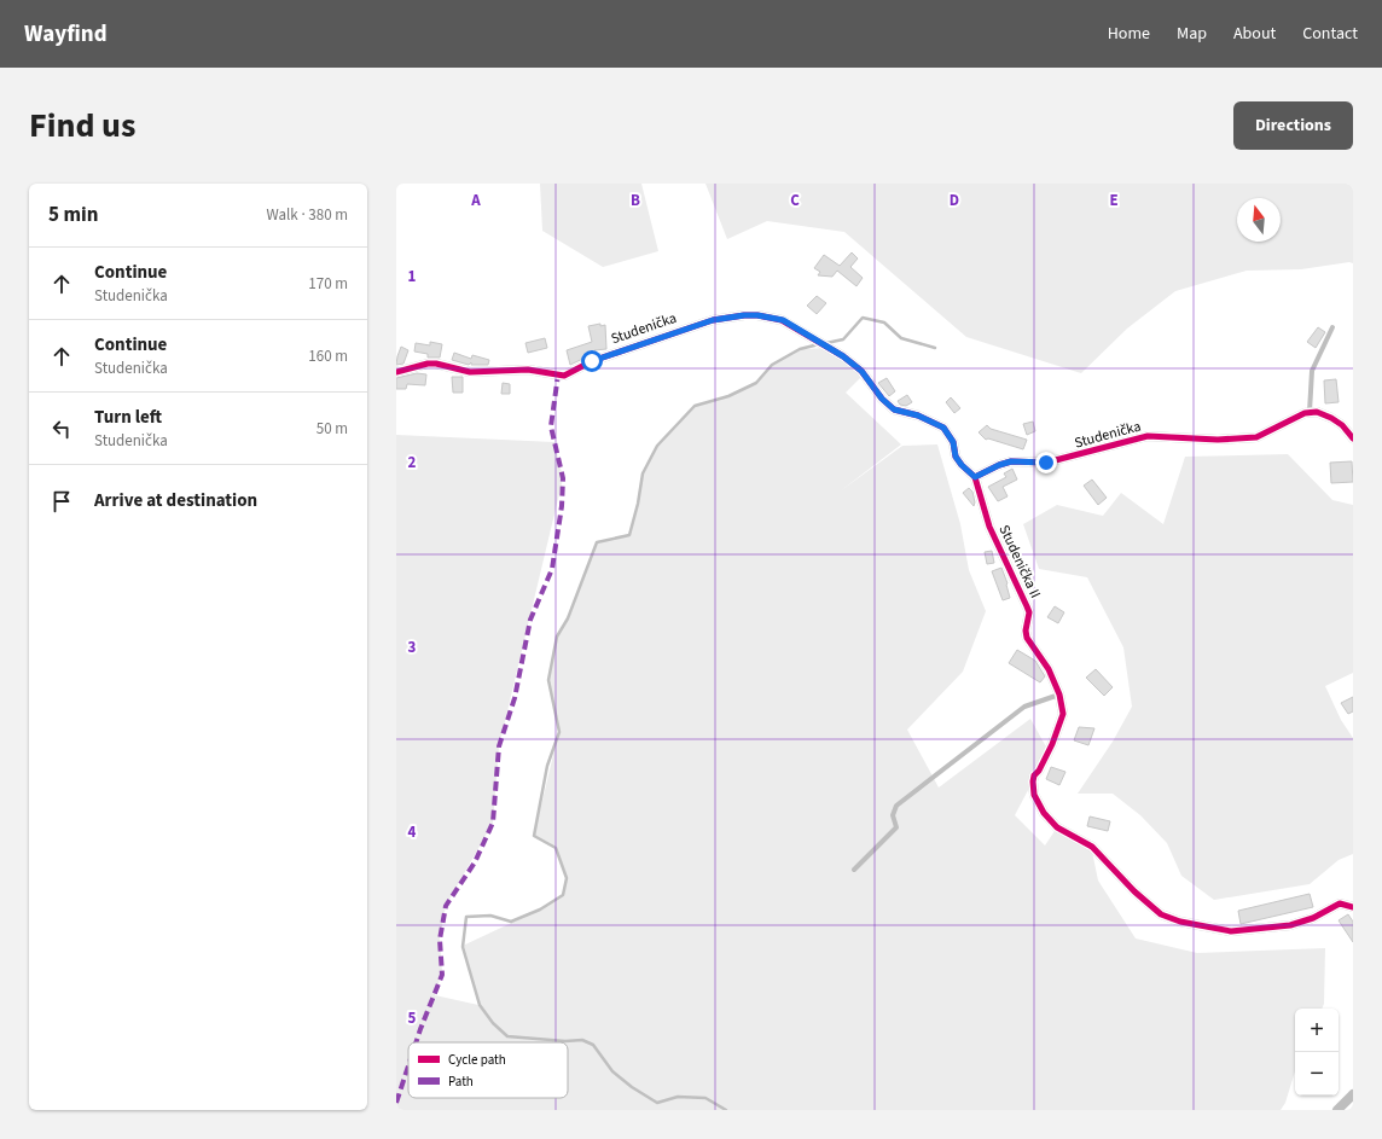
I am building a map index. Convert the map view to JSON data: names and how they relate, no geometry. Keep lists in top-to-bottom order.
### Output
{
  "streets": {
    "street": ["Studenička", "Studenička II"]
  },
  "crossings": [
    ["Studenička", "Studenička II"]
  ],
  "legend": ["Cycle path", "Path"],
  "north": "top",
  "page": {
    "header": "Wayfind",
    "nav": [
      "Home",
      "Map",
      "About",
      "Contact"
    ],
    "title": "Find us",
    "buttons": "Directions",
    "heading": ["5 min", "Walk · 380 m"],
    "list": [
      ["Continue", "Studenička", "170 m"],
      ["Continue", "Studenička", "160 m"],
      ["Turn left", "Studenička", "50 m"],
      "Arrive at destination"
    ],
    "map_buttons": ["+", "−"]
  },
  "grid": {
    "columns": [
      "A",
      "B",
      "C",
      "D",
      "E"
    ],
    "rows": [
      "1",
      "2",
      "3",
      "4",
      "5"
    ]
  }
}
